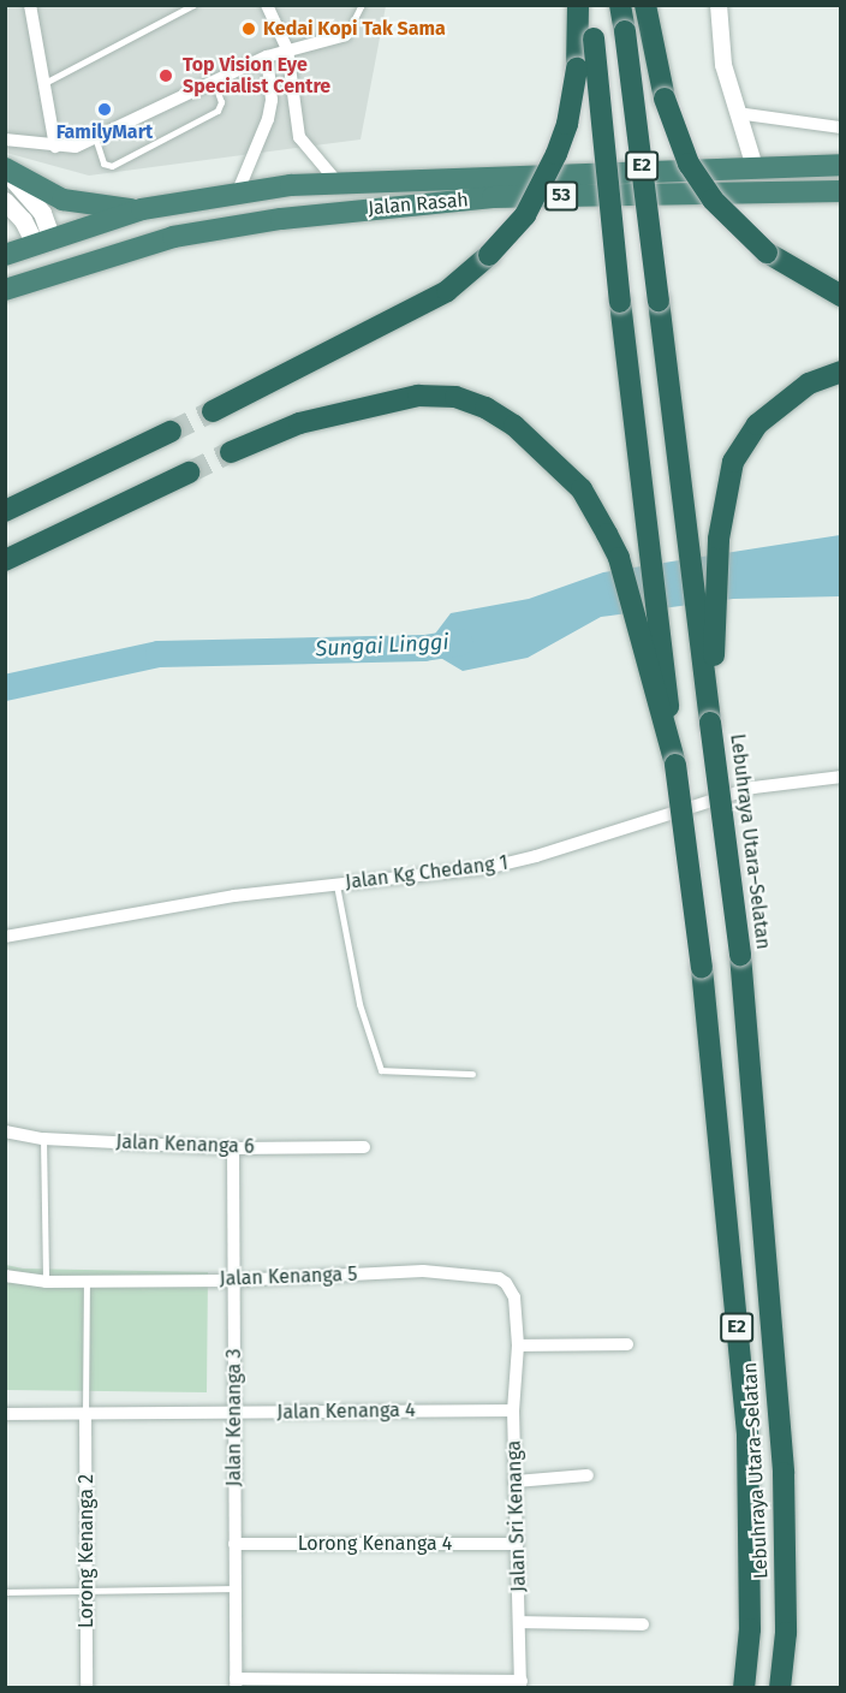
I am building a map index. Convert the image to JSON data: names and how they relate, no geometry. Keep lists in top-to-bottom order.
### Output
{
  "streets": {
    "highway": [
      "E2",
      "53",
      "Jalan Rasah",
      "Lebuhraya Utara–Selatan"
    ],
    "street": [
      "Jalan Kg Chedang 1",
      "Jalan Kenanga 6",
      "Jalan Kenanga 5",
      "Jalan Kenanga 4",
      "Jalan Kenanga 3",
      "Jalan Sri Kenanga",
      "Lorong Kenanga 4",
      "Lorong Kenanga 2"
    ]
  },
  "crossings": [
    ["Jalan Kenanga 6", "Jalan Kenanga 3"],
    ["Jalan Kenanga 5", "Jalan Kenanga 3"],
    ["Jalan Kenanga 5", "Jalan Sri Kenanga"],
    ["Jalan Kenanga 4", "Jalan Kenanga 3"],
    ["Jalan Kenanga 4", "Jalan Sri Kenanga"],
    ["Jalan Kenanga 4", "Lorong Kenanga 2"],
    ["Jalan Kenanga 3", "Lorong Kenanga 4"],
    ["Jalan Sri Kenanga", "Lorong Kenanga 4"]
  ],
  "water": ["Sungai Linggi"],
  "places": ["Kedai Kopi Tak Sama", "Top Vision Eye Specialist Centre", "FamilyMart"]
}
